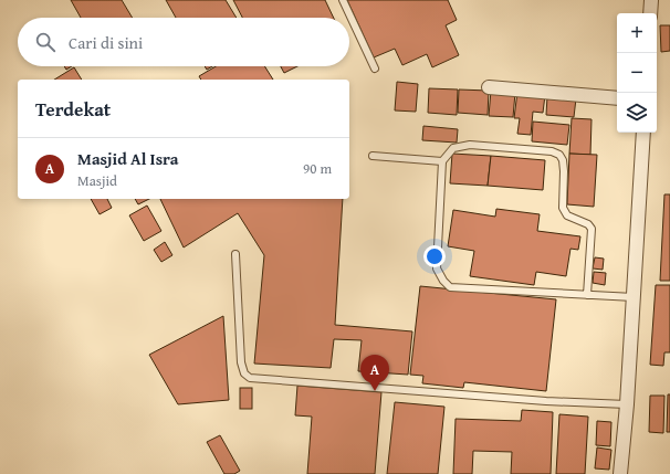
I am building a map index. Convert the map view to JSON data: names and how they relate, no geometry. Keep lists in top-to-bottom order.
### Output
{
  "page": {
    "map_buttons": ["+", "−"],
    "search": "Cari di sini",
    "heading": "Terdekat",
    "list": [
      {
        "mark": "A",
        "name": "Masjid Al Isra",
        "note": "Masjid",
        "value": "90 m"
      }
    ],
    "pins": "A"
  }
}
